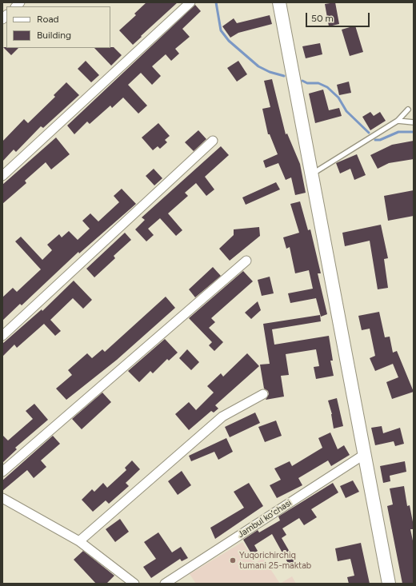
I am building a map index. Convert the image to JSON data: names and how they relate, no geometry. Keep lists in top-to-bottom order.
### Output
{
  "streets": {
    "street": ["Jambul ko‘chasi"]
  },
  "places": ["Yuqorichirchiq tumani 25-maktab"],
  "legend": ["Road", "Building"],
  "scale_bar": "50 m"
}
